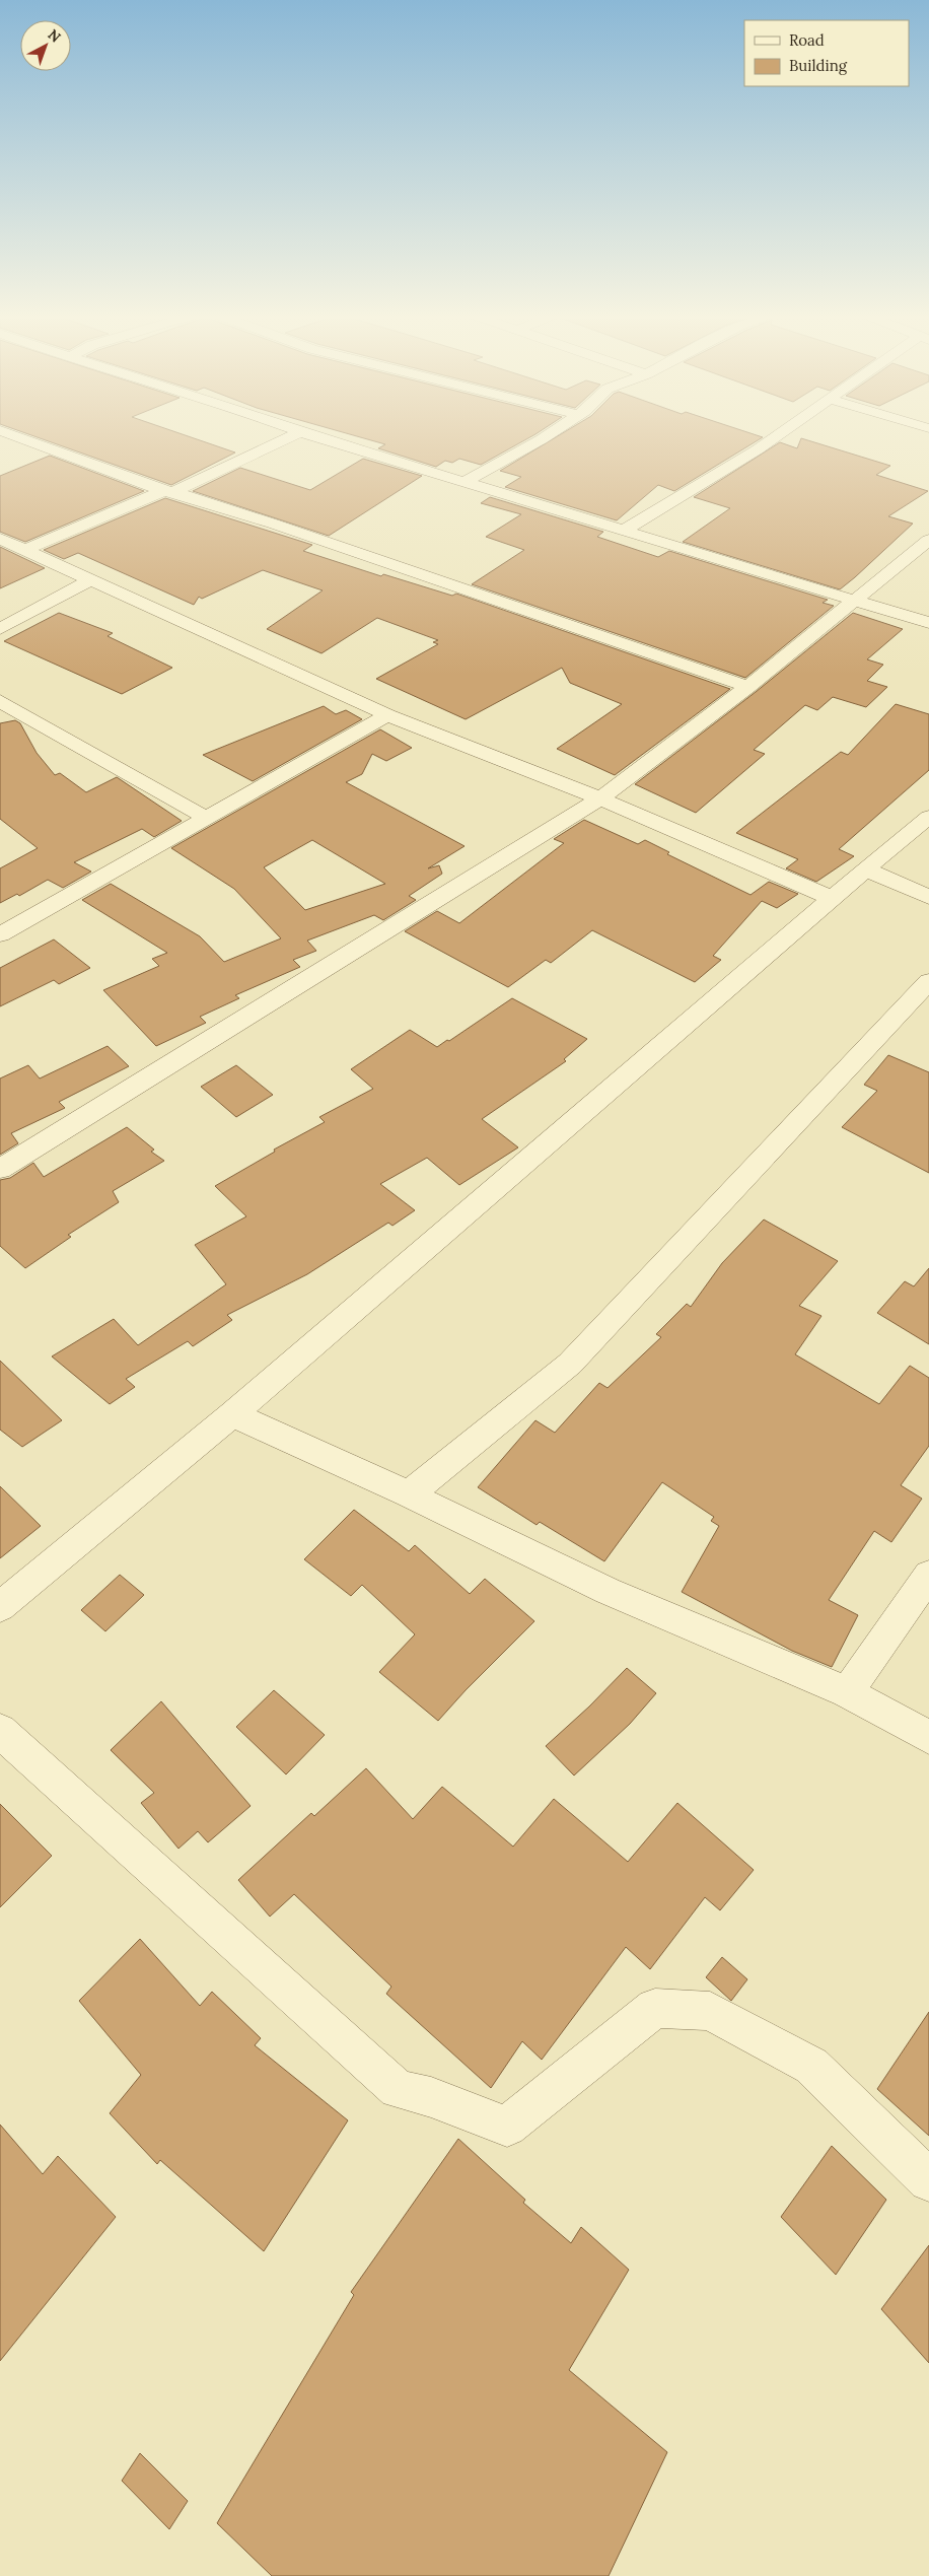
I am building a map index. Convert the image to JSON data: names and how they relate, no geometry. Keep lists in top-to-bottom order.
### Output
{
  "legend": ["Road", "Building"],
  "north": "top right"
}
